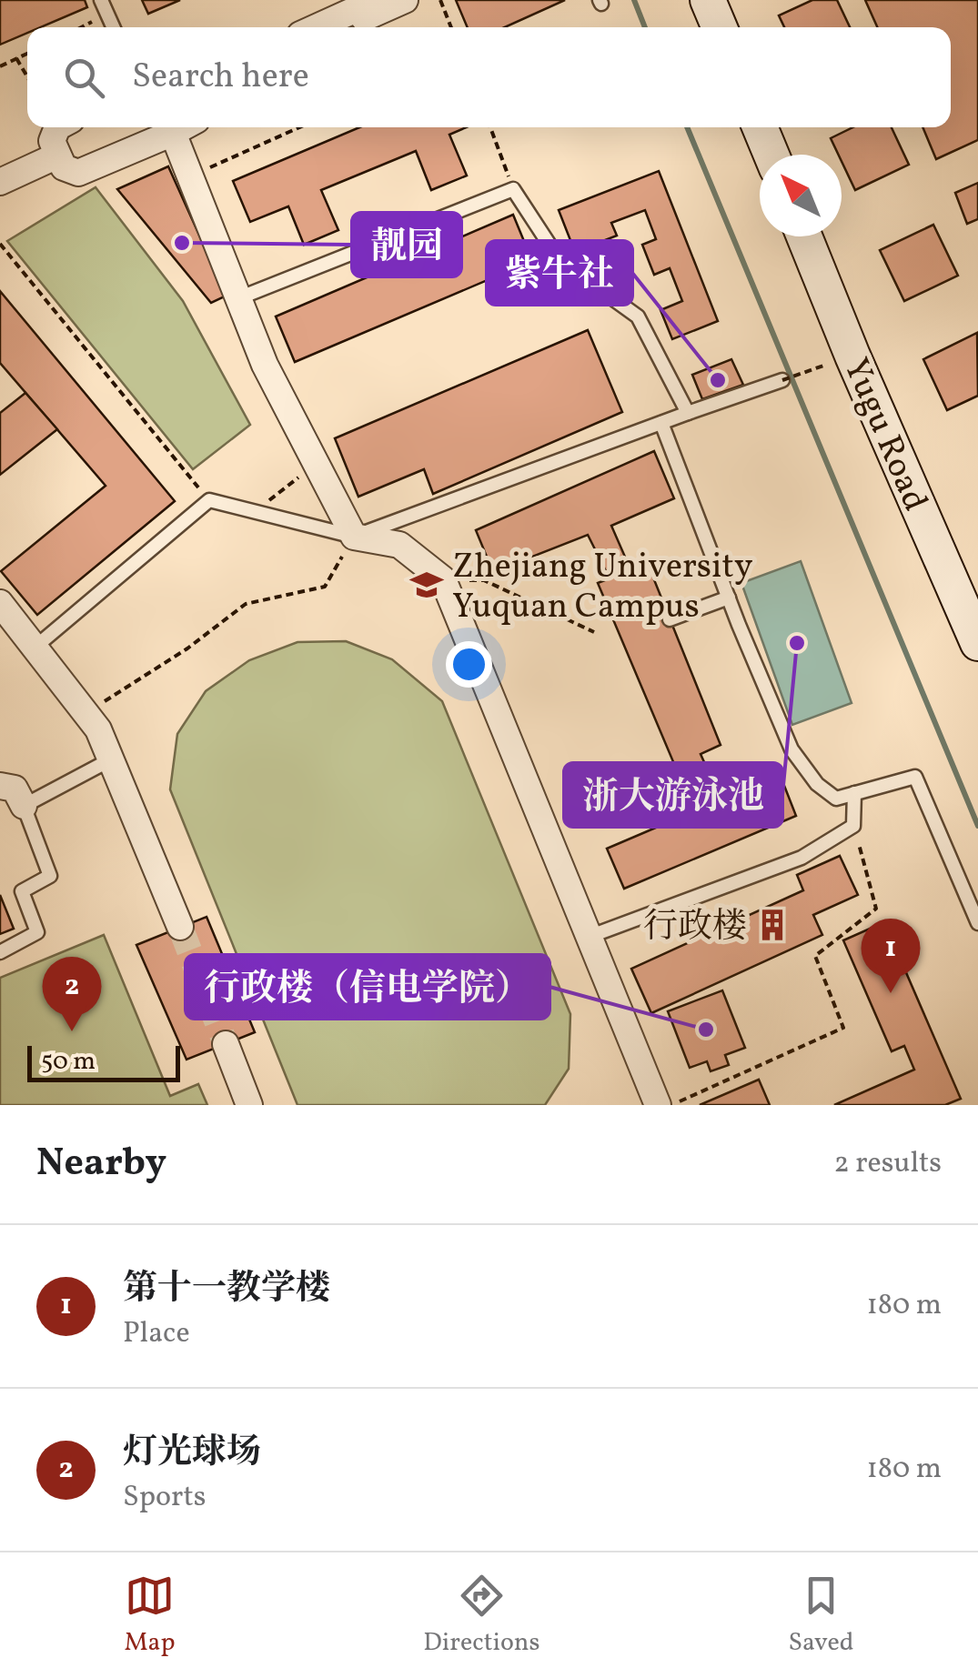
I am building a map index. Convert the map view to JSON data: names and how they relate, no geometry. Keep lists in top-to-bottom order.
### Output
{
  "streets": {
    "main road": ["Yugu Road"]
  },
  "places": {
    "other": [
      "靓园",
      "紫牛社",
      "浙大游泳池",
      "行政楼（信电学院）"
    ],
    "school or university": ["Zhejiang University Yuquan Campus"],
    "building": ["行政楼"]
  },
  "scale_bar": "50 m",
  "north": "top left",
  "page": {
    "search": "Search here",
    "pins": ["1", "2"],
    "scale": "50 m",
    "heading": ["Nearby", "2 results"],
    "list": [
      {
        "mark": "1",
        "name": "第十一教学楼",
        "note": "Place",
        "value": "180 m"
      },
      {
        "mark": "2",
        "name": "灯光球场",
        "note": "Sports",
        "value": "180 m"
      }
    ],
    "nav": ["Map", "Directions", "Saved"]
  }
}
